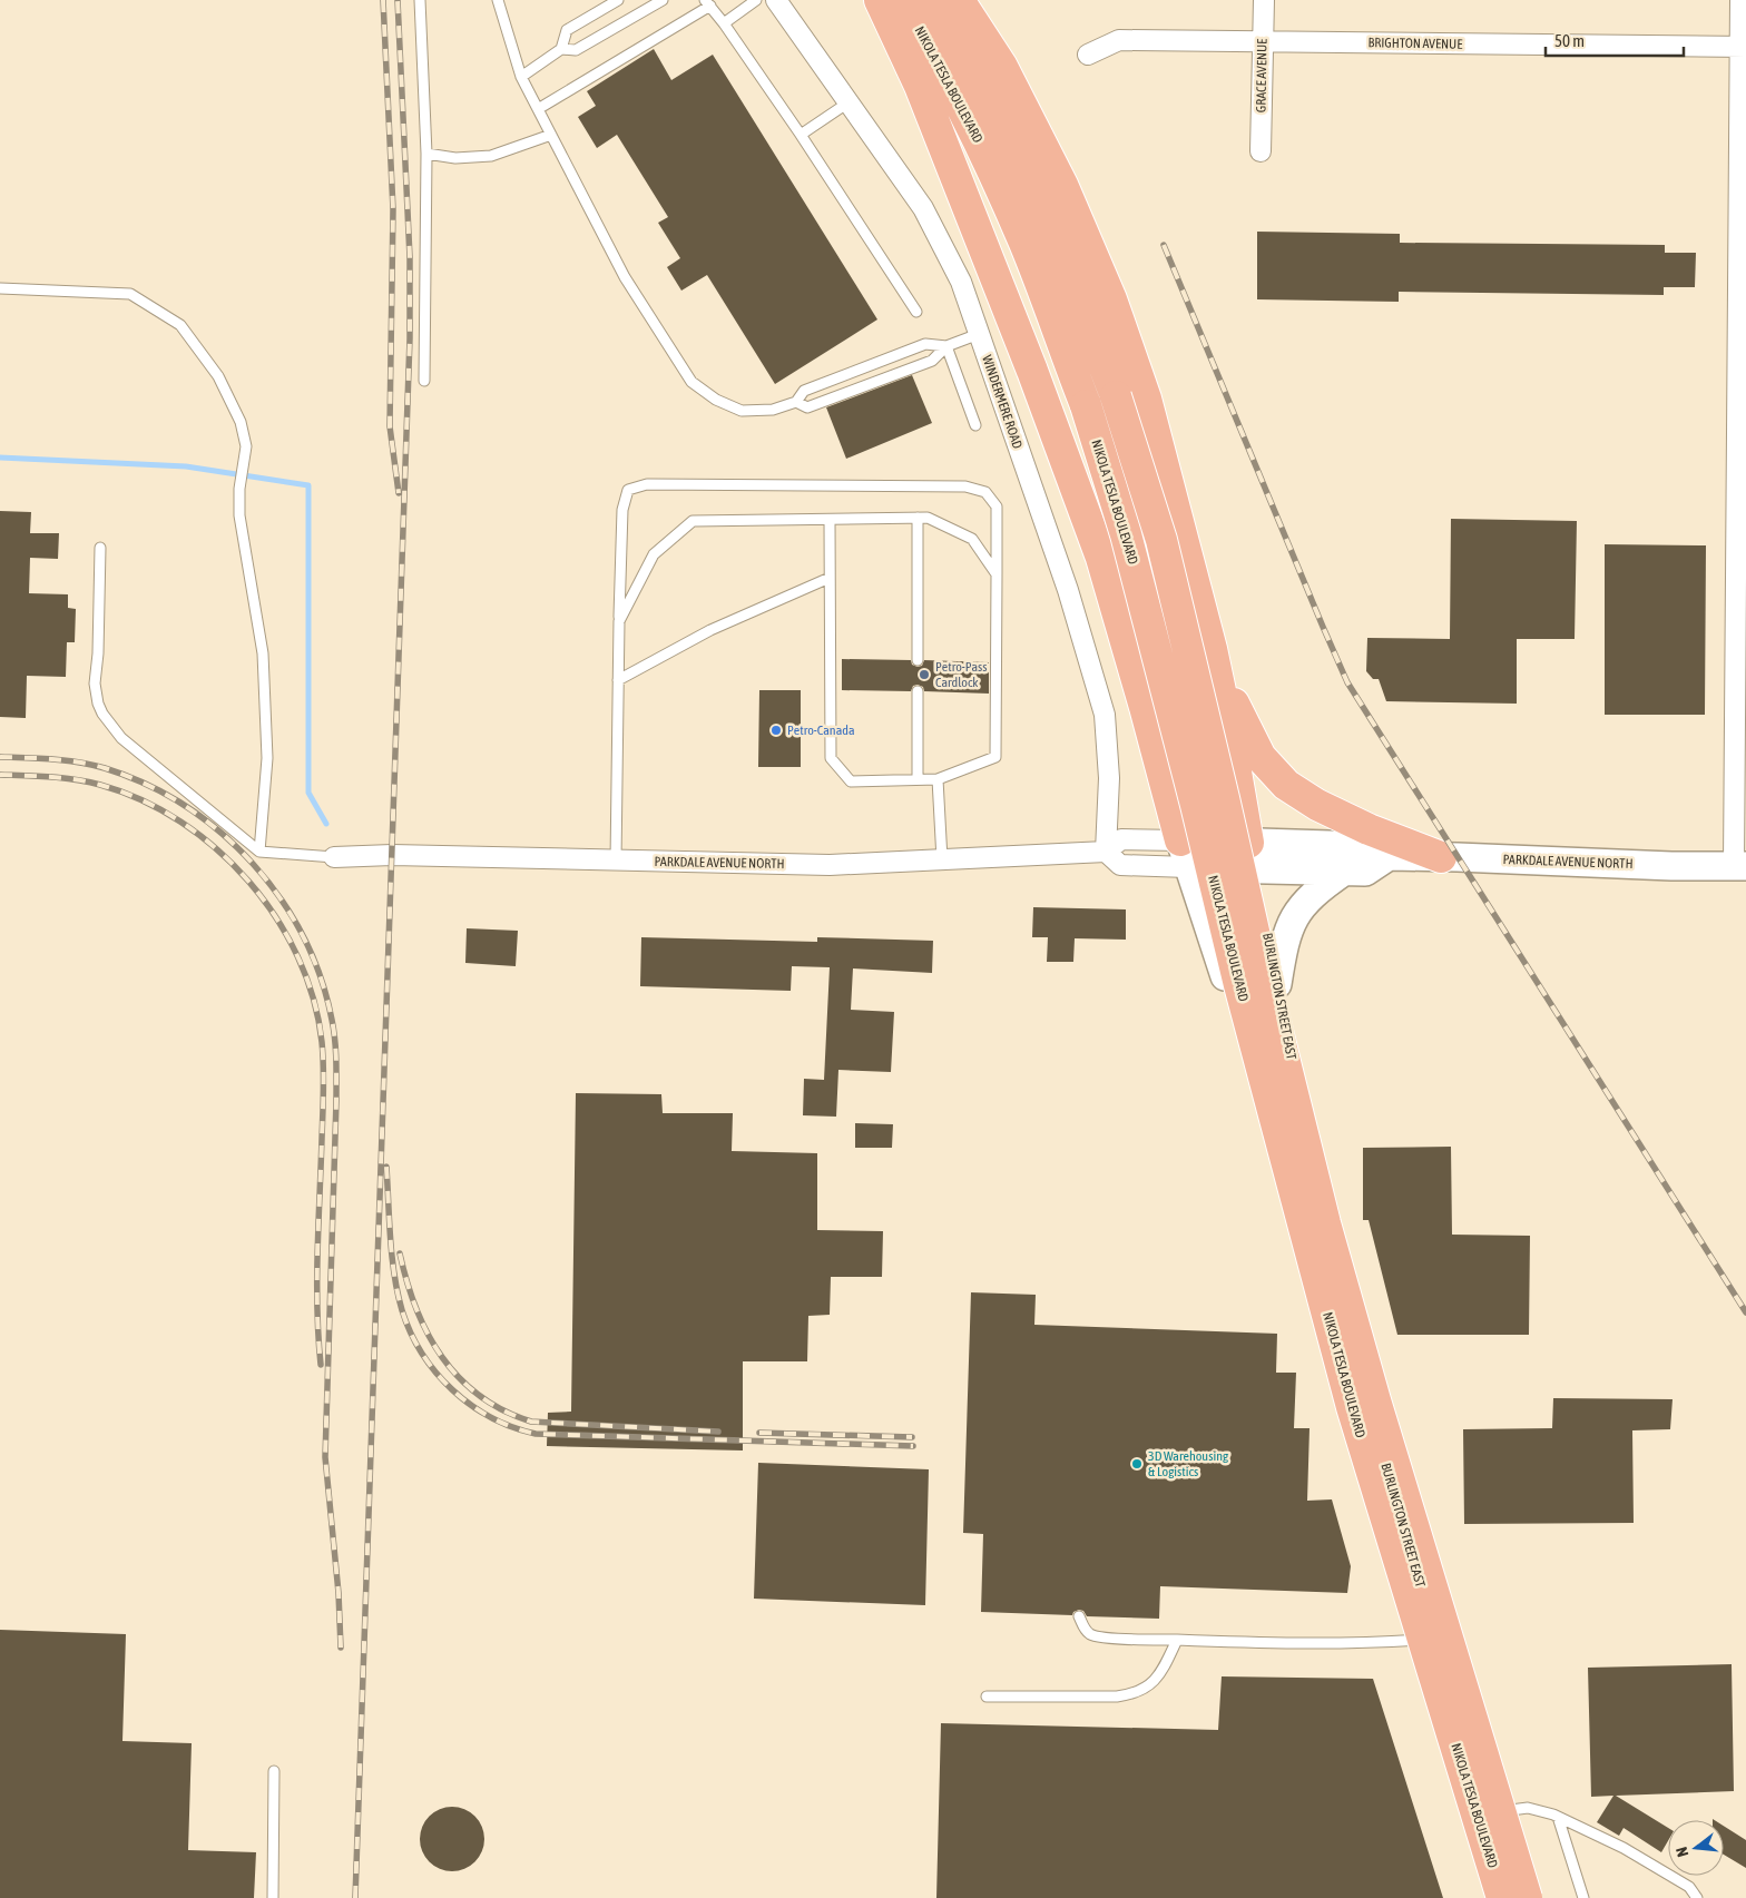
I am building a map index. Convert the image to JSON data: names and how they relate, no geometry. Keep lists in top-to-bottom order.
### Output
{
  "streets": {
    "highway": ["NIKOLA TESLA BOULEVARD"],
    "main road": ["PARKDALE AVENUE NORTH", "BURLINGTON STREET EAST"],
    "street": ["BRIGHTON AVENUE", "GRACE AVENUE", "WINDERMERE ROAD"]
  },
  "crossings": [
    ["BRIGHTON AVENUE", "GRACE AVENUE"],
    ["WINDERMERE ROAD", "PARKDALE AVENUE NORTH"],
    ["PARKDALE AVENUE NORTH", "BURLINGTON STREET EAST"]
  ],
  "places": ["Petro-Pass Cardlock", "Petro-Canada", "3D Warehousing & Logistics"],
  "scale_bar": "50 m",
  "north": "left"
}
